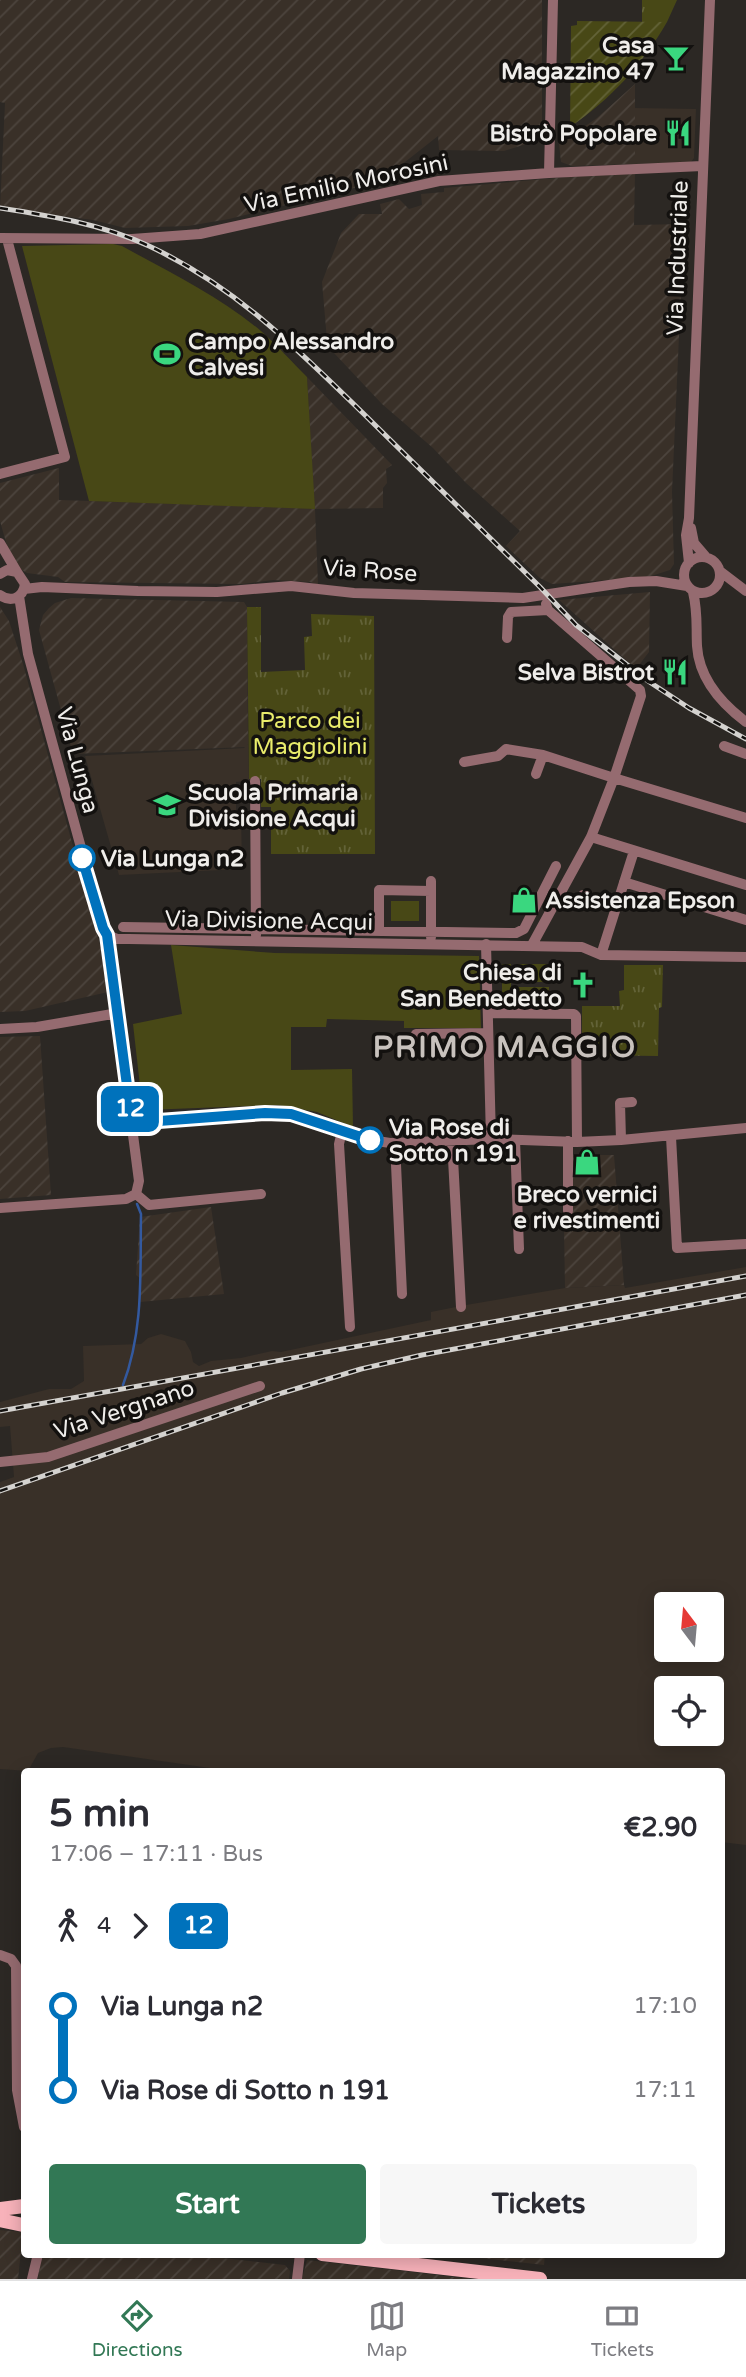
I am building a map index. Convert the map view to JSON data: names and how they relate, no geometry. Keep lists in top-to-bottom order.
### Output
{
  "streets": {
    "street": [
      "Via Emilio Morosini",
      "Via Industriale",
      "Via Rose",
      "Via Lunga",
      "Via Divisione Acqui",
      "Via Vergnano"
    ]
  },
  "crossings": [
    ["Via Emilio Morosini", "Via Industriale"],
    ["Via Industriale", "Via Rose"],
    ["Via Rose", "Via Lunga"],
    ["Via Lunga", "Via Divisione Acqui"]
  ],
  "districts": ["PRIMO MAGGIO"],
  "parks": ["Parco dei Maggiolini"],
  "places": {
    "bar": ["Casa Magazzino 47"],
    "restaurant": ["Bistrò Popolare", "Selva Bistrot"],
    "sports": ["Campo Alessandro Calvesi"],
    "school or university": ["Scuola Primaria Divisione Acqui"],
    "other": ["Via Lunga n2", "Via Rose di Sotto n 191"],
    "shop": ["Assistenza Epson", "Breco vernici e rivestimenti"],
    "church": ["Chiesa di San Benedetto"]
  },
  "lines": ["bus line 12"],
  "north": "top",
  "page": {
    "on_map": "12",
    "heading": ["5 min", "17:06 – 17:11 · Bus", "€2.90"],
    "legs": ["4", "12"],
    "list": [
      {
        "name": "Via Lunga n2",
        "value": "17:10"
      },
      {
        "name": "Via Rose di Sotto n 191",
        "value": "17:11"
      }
    ],
    "buttons": ["Start", "Tickets"],
    "tabs": ["Directions", "Map", "Tickets"]
  }
}
